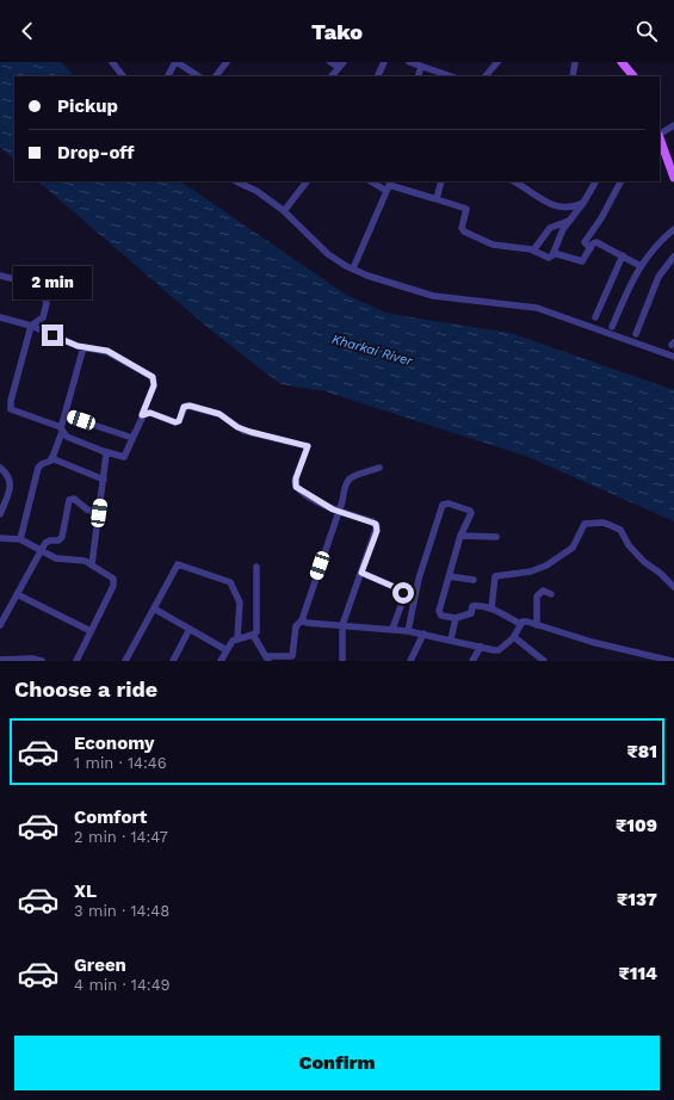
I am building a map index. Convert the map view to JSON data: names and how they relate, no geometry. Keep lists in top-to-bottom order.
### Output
{
  "water": ["Kharkai River"],
  "page": {
    "header": "Tako",
    "banner": ["Pickup", "Drop-off"],
    "bubble": "2 min",
    "heading": "Choose a ride",
    "list": [
      {
        "name": "Economy",
        "note": "1 min · 14:46",
        "value": "₹81"
      },
      {
        "name": "Comfort",
        "note": "2 min · 14:47",
        "value": "₹109"
      },
      {
        "name": "XL",
        "note": "3 min · 14:48",
        "value": "₹137"
      },
      {
        "name": "Green",
        "note": "4 min · 14:49",
        "value": "₹114"
      }
    ],
    "buttons": "Confirm"
  }
}
